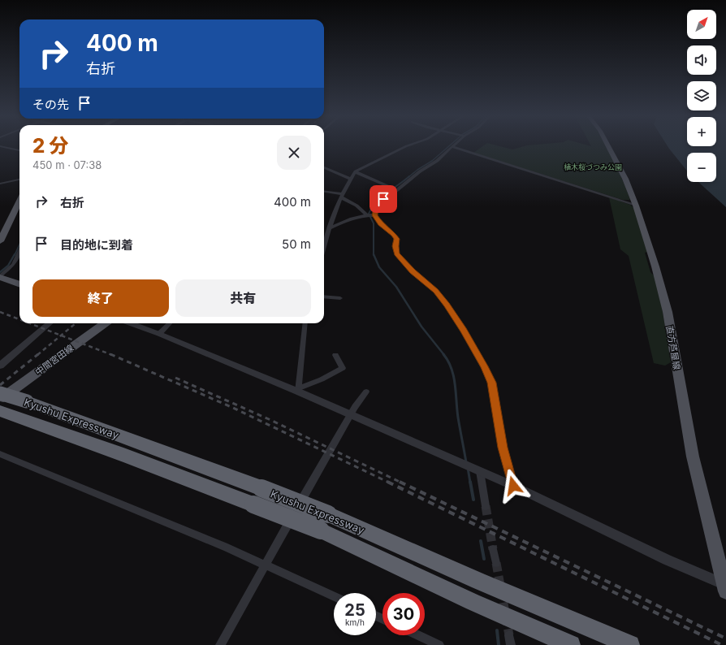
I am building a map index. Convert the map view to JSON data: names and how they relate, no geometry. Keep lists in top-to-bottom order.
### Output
{
  "streets": {
    "highway": ["Kyushu Expressway"],
    "main road": ["直方芦屋線", "中間宮田線"]
  },
  "parks": ["植木桜づつみ公園"],
  "north": "top right",
  "page": {
    "map_buttons": ["+", "−"],
    "turn": ["400 m", "右折"],
    "then": "その先",
    "heading": ["2 分", "450 m · 07:38"],
    "list": [
      {
        "name": "右折",
        "value": "400 m"
      },
      {
        "name": "目的地に到着",
        "value": "50 m"
      }
    ],
    "buttons": ["終了", "共有"],
    "speed": "25 km/h",
    "limit": "30"
  }
}
